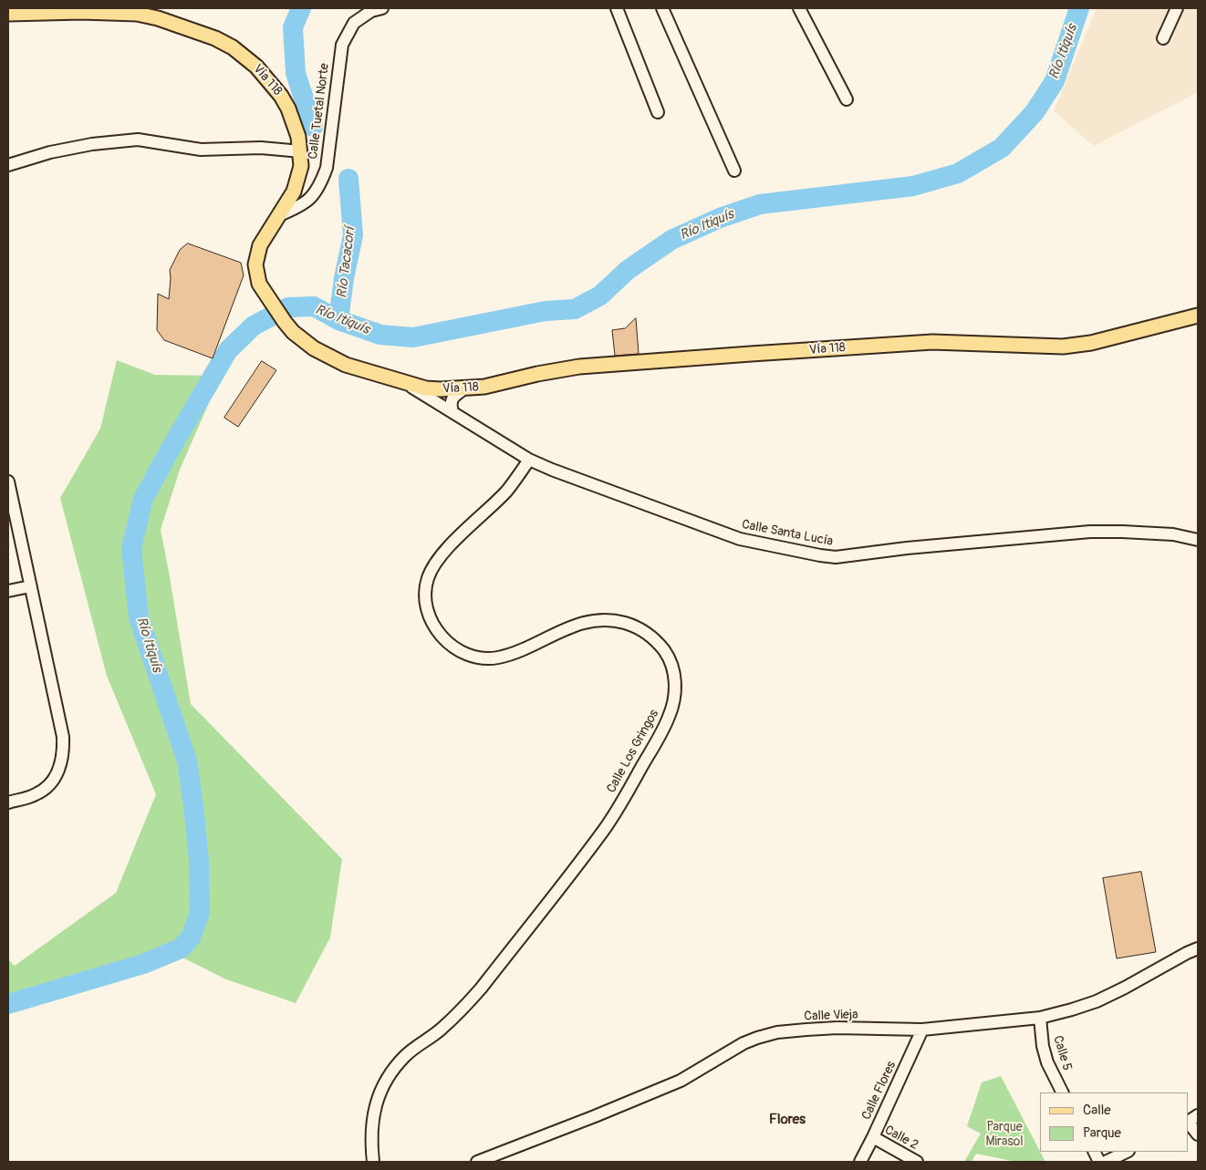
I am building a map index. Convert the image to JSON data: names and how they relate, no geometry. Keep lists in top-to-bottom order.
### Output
{
  "streets": {
    "main road": ["Vía 118"],
    "street": [
      "Calle Tuetal Norte",
      "Calle Santa Lucía",
      "Calle Los Gringos",
      "Calle Vieja",
      "Calle 5",
      "Calle Flores",
      "Calle 2"
    ]
  },
  "crossings": [
    ["Vía 118", "Calle Tuetal Norte"],
    ["Vía 118", "Calle Santa Lucía"],
    ["Calle Santa Lucía", "Calle Los Gringos"],
    ["Calle Vieja", "Calle 5"],
    ["Calle Vieja", "Calle Flores"],
    ["Calle Flores", "Calle 2"]
  ],
  "districts": ["Flores"],
  "water": ["Río Itiquís", "Río Tacacorí"],
  "parks": ["Parque Mirasol"],
  "legend": ["Calle", "Parque"]
}
